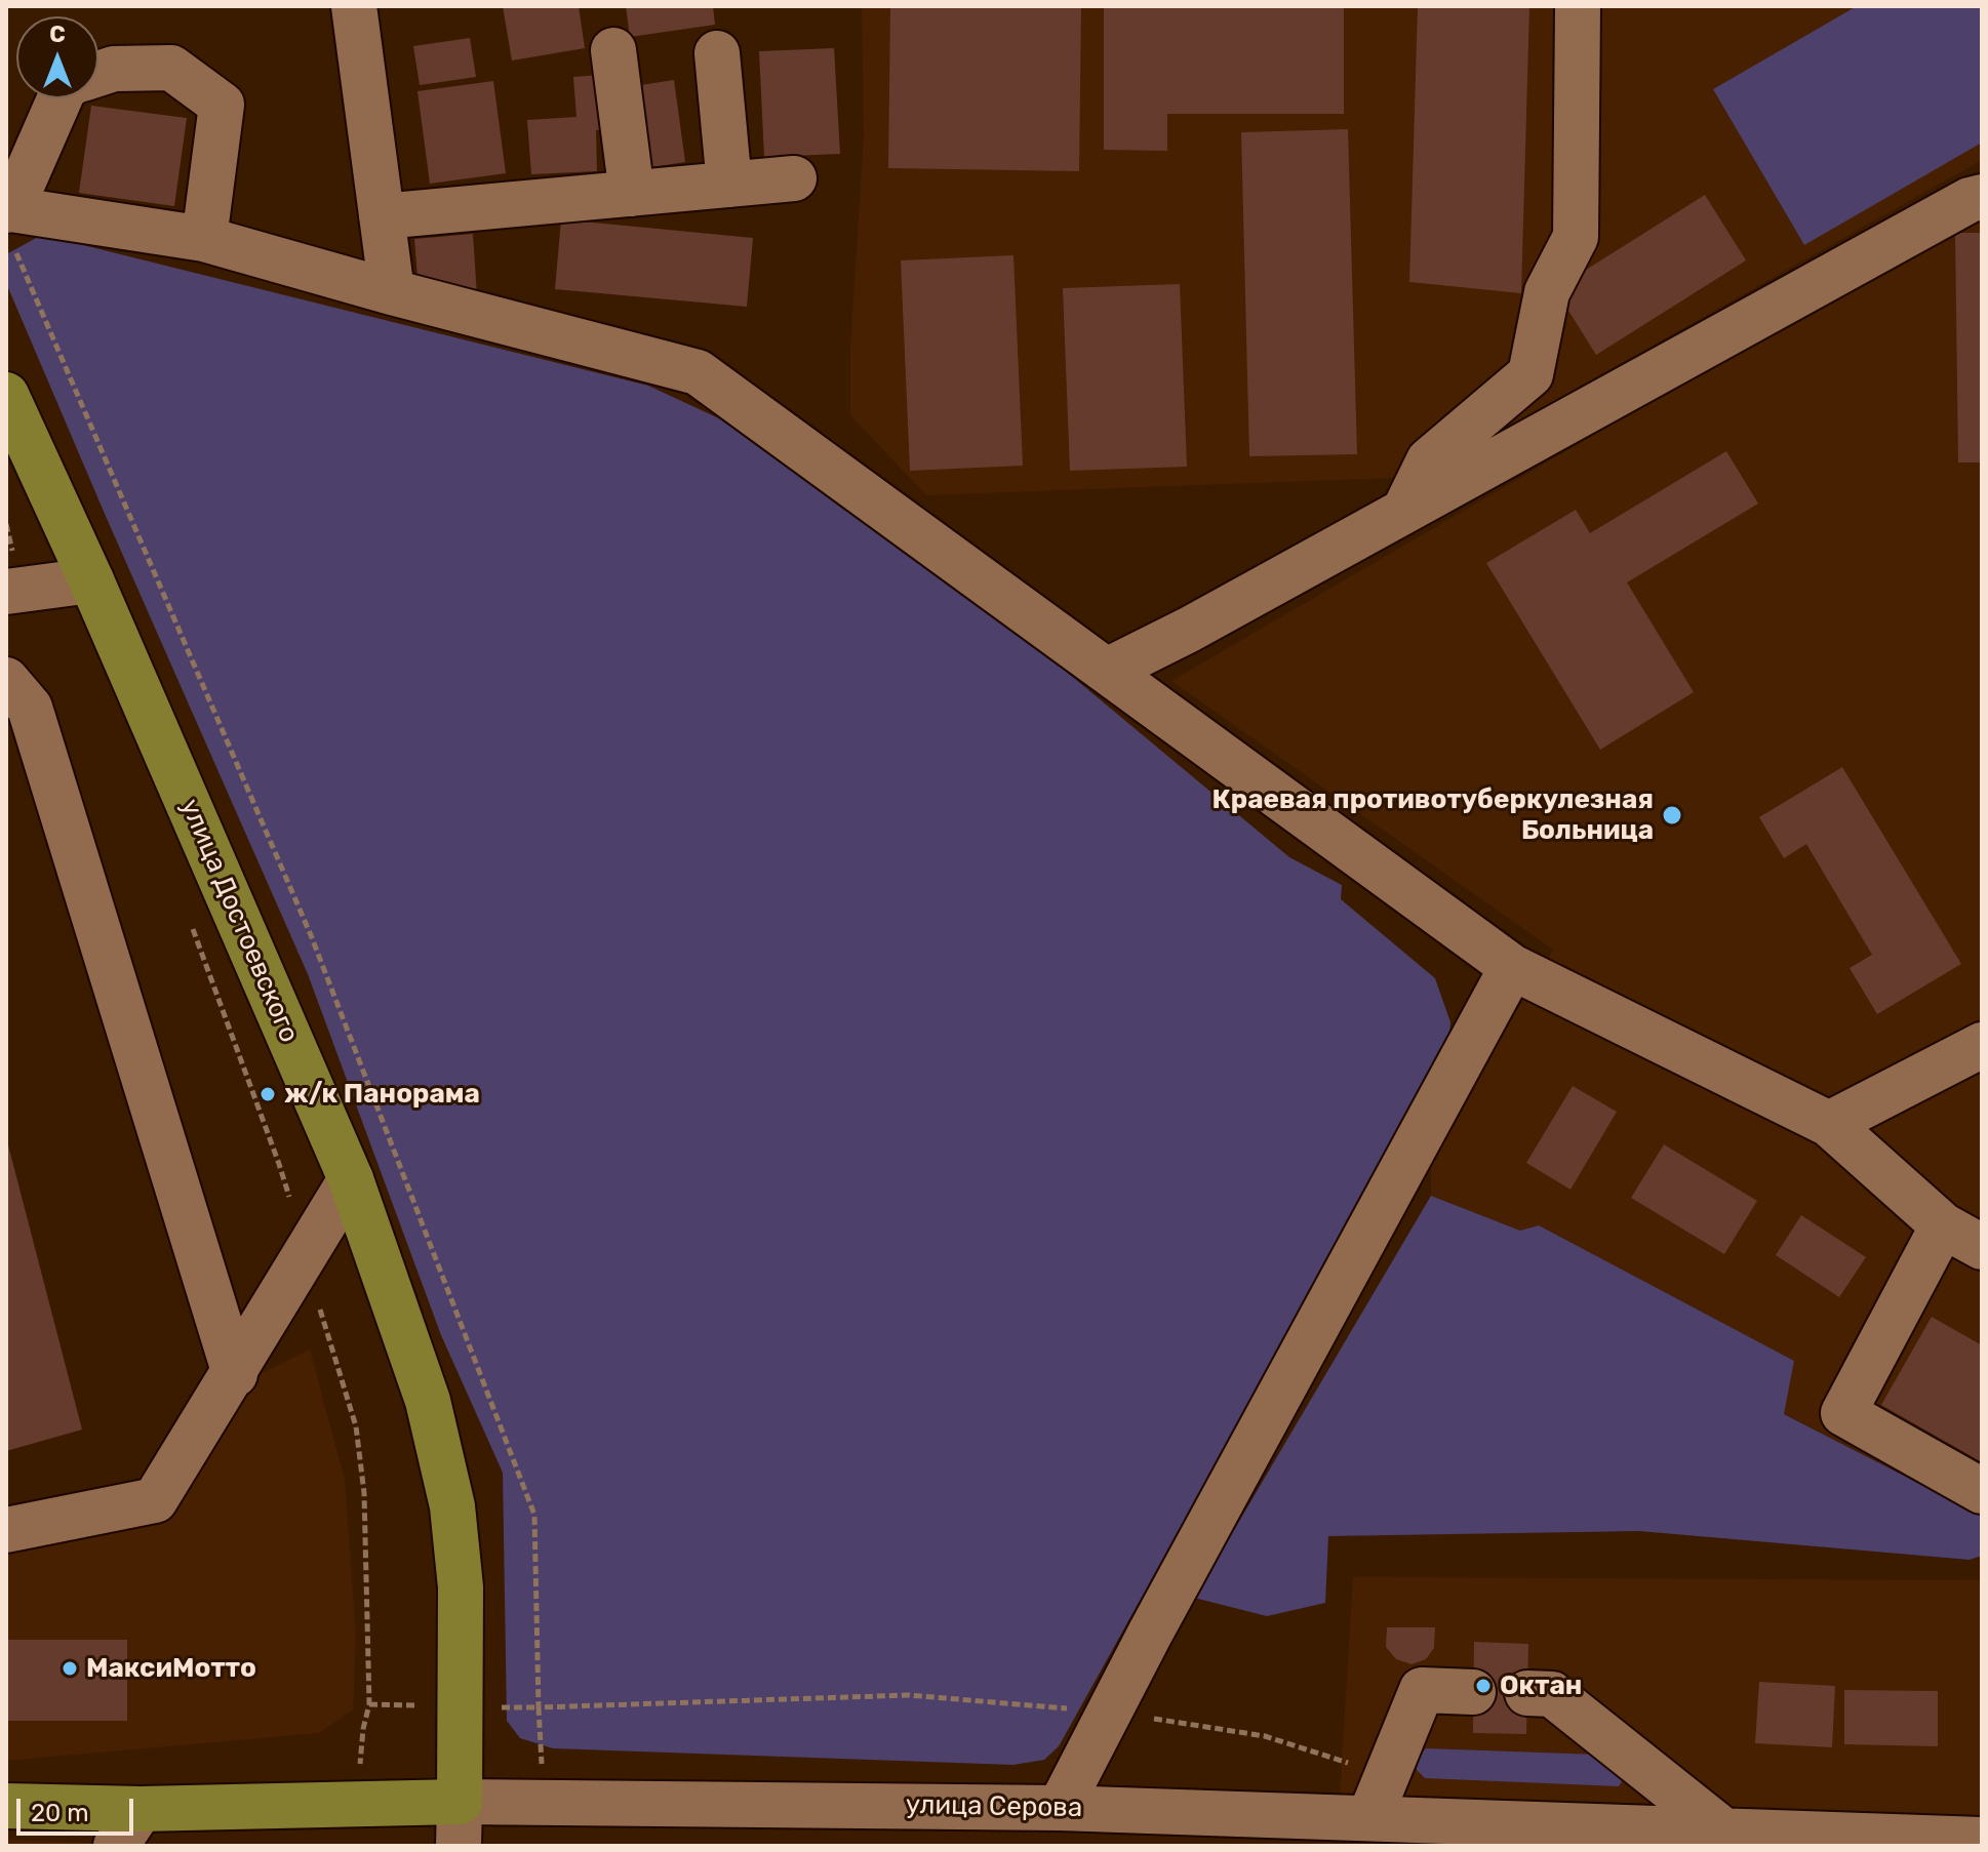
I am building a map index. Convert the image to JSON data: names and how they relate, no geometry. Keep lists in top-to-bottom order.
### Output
{
  "streets": {
    "main road": ["улица Достоевского", "улица Серова"]
  },
  "crossings": [
    ["улица Достоевского", "улица Серова"]
  ],
  "places": [
    "Краевая противотуберкулезная Больница",
    "ж/к Панорама",
    "МаксиМотто",
    "Октан"
  ],
  "scale_bar": "20 m",
  "north": "top"
}
